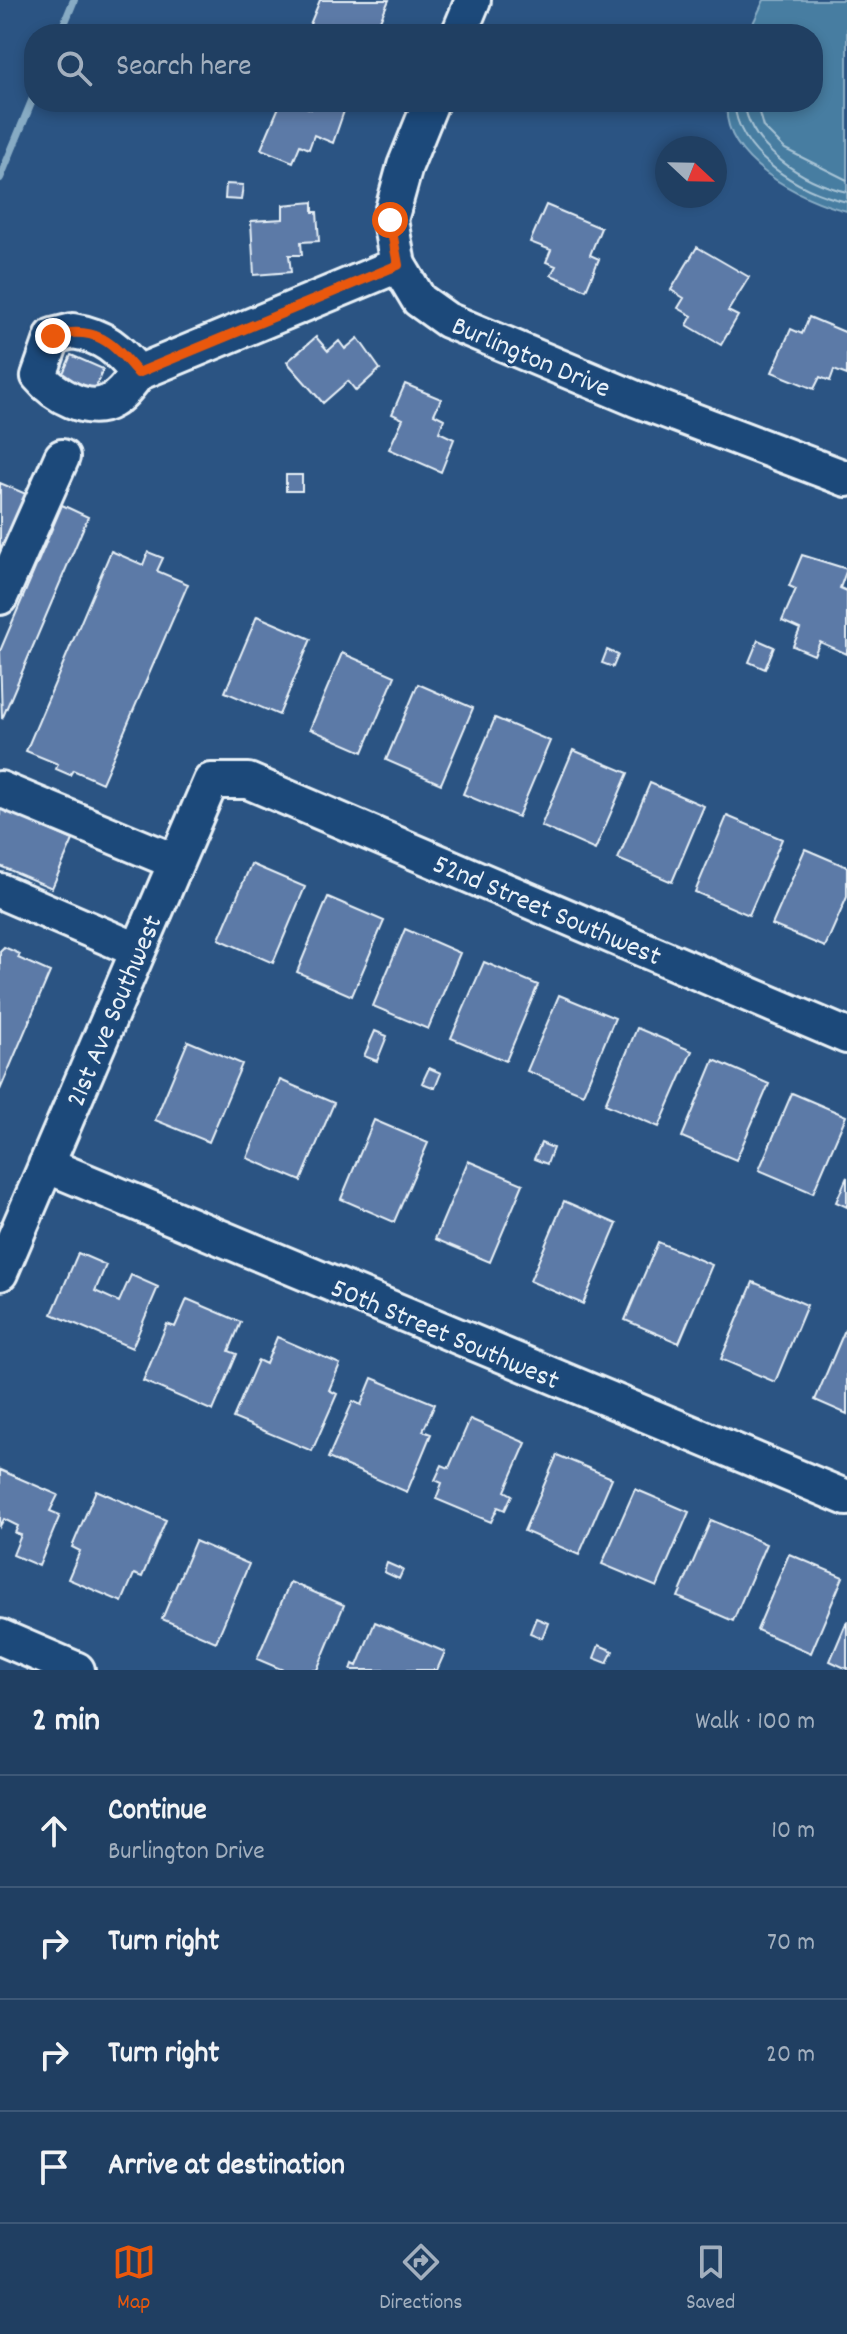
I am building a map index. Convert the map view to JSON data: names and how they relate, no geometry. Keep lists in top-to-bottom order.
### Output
{
  "streets": {
    "street": [
      "Burlington Drive",
      "52nd Street Southwest",
      "21st Ave Southwest",
      "50th Street Southwest"
    ]
  },
  "crossings": [
    ["52nd Street Southwest", "21st Ave Southwest"],
    ["21st Ave Southwest", "50th Street Southwest"]
  ],
  "north": "right",
  "page": {
    "search": "Search here",
    "heading": ["2 min", "Walk · 100 m"],
    "list": [
      ["Continue", "Burlington Drive", "10 m"],
      ["Turn right", "70 m"],
      ["Turn right", "20 m"],
      "Arrive at destination"
    ],
    "nav": ["Map", "Directions", "Saved"]
  }
}
